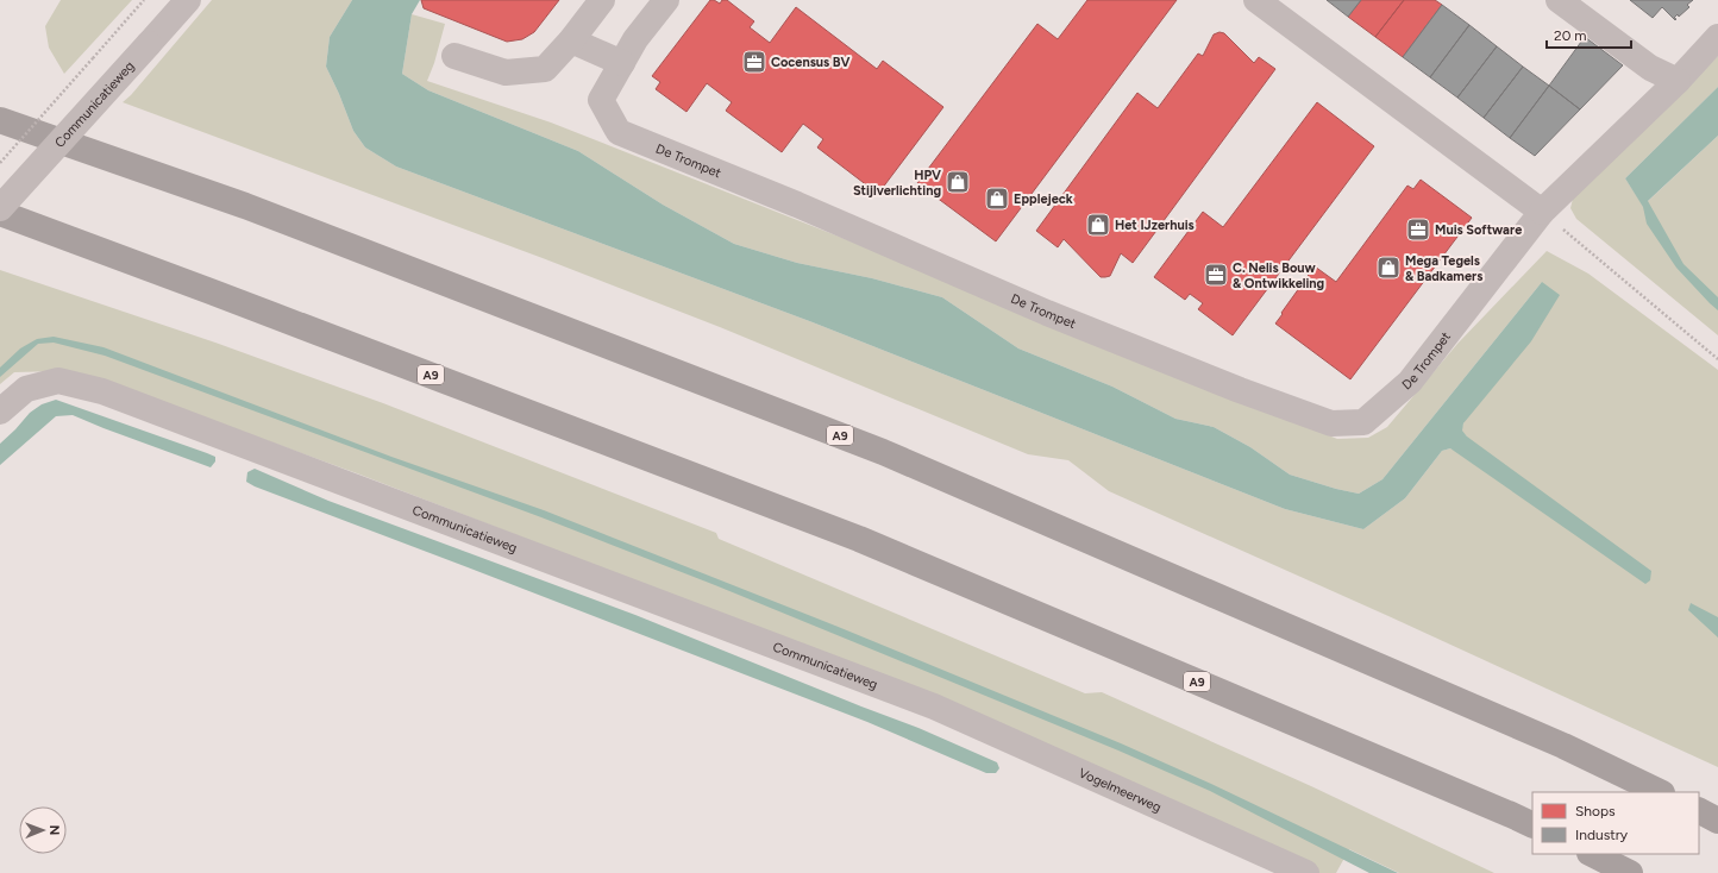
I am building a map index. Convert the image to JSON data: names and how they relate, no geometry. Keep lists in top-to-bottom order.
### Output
{
  "streets": {
    "highway": ["A9"],
    "street": ["Communicatieweg", "De Trompet", "Vogelmeerweg"]
  },
  "crossings": [
    ["Communicatieweg", "Vogelmeerweg"]
  ],
  "places": {
    "office": ["Cocensus BV", "Muis Software", "C. Nelis Bouw & Ontwikkeling"],
    "shop": [
      "HPV Stijlverlichting",
      "Epplejeck",
      "Het IJzerhuis",
      "Mega Tegels & Badkamers"
    ]
  },
  "legend": ["Shops", "Industry"],
  "scale_bar": "20 m",
  "north": "right"
}
